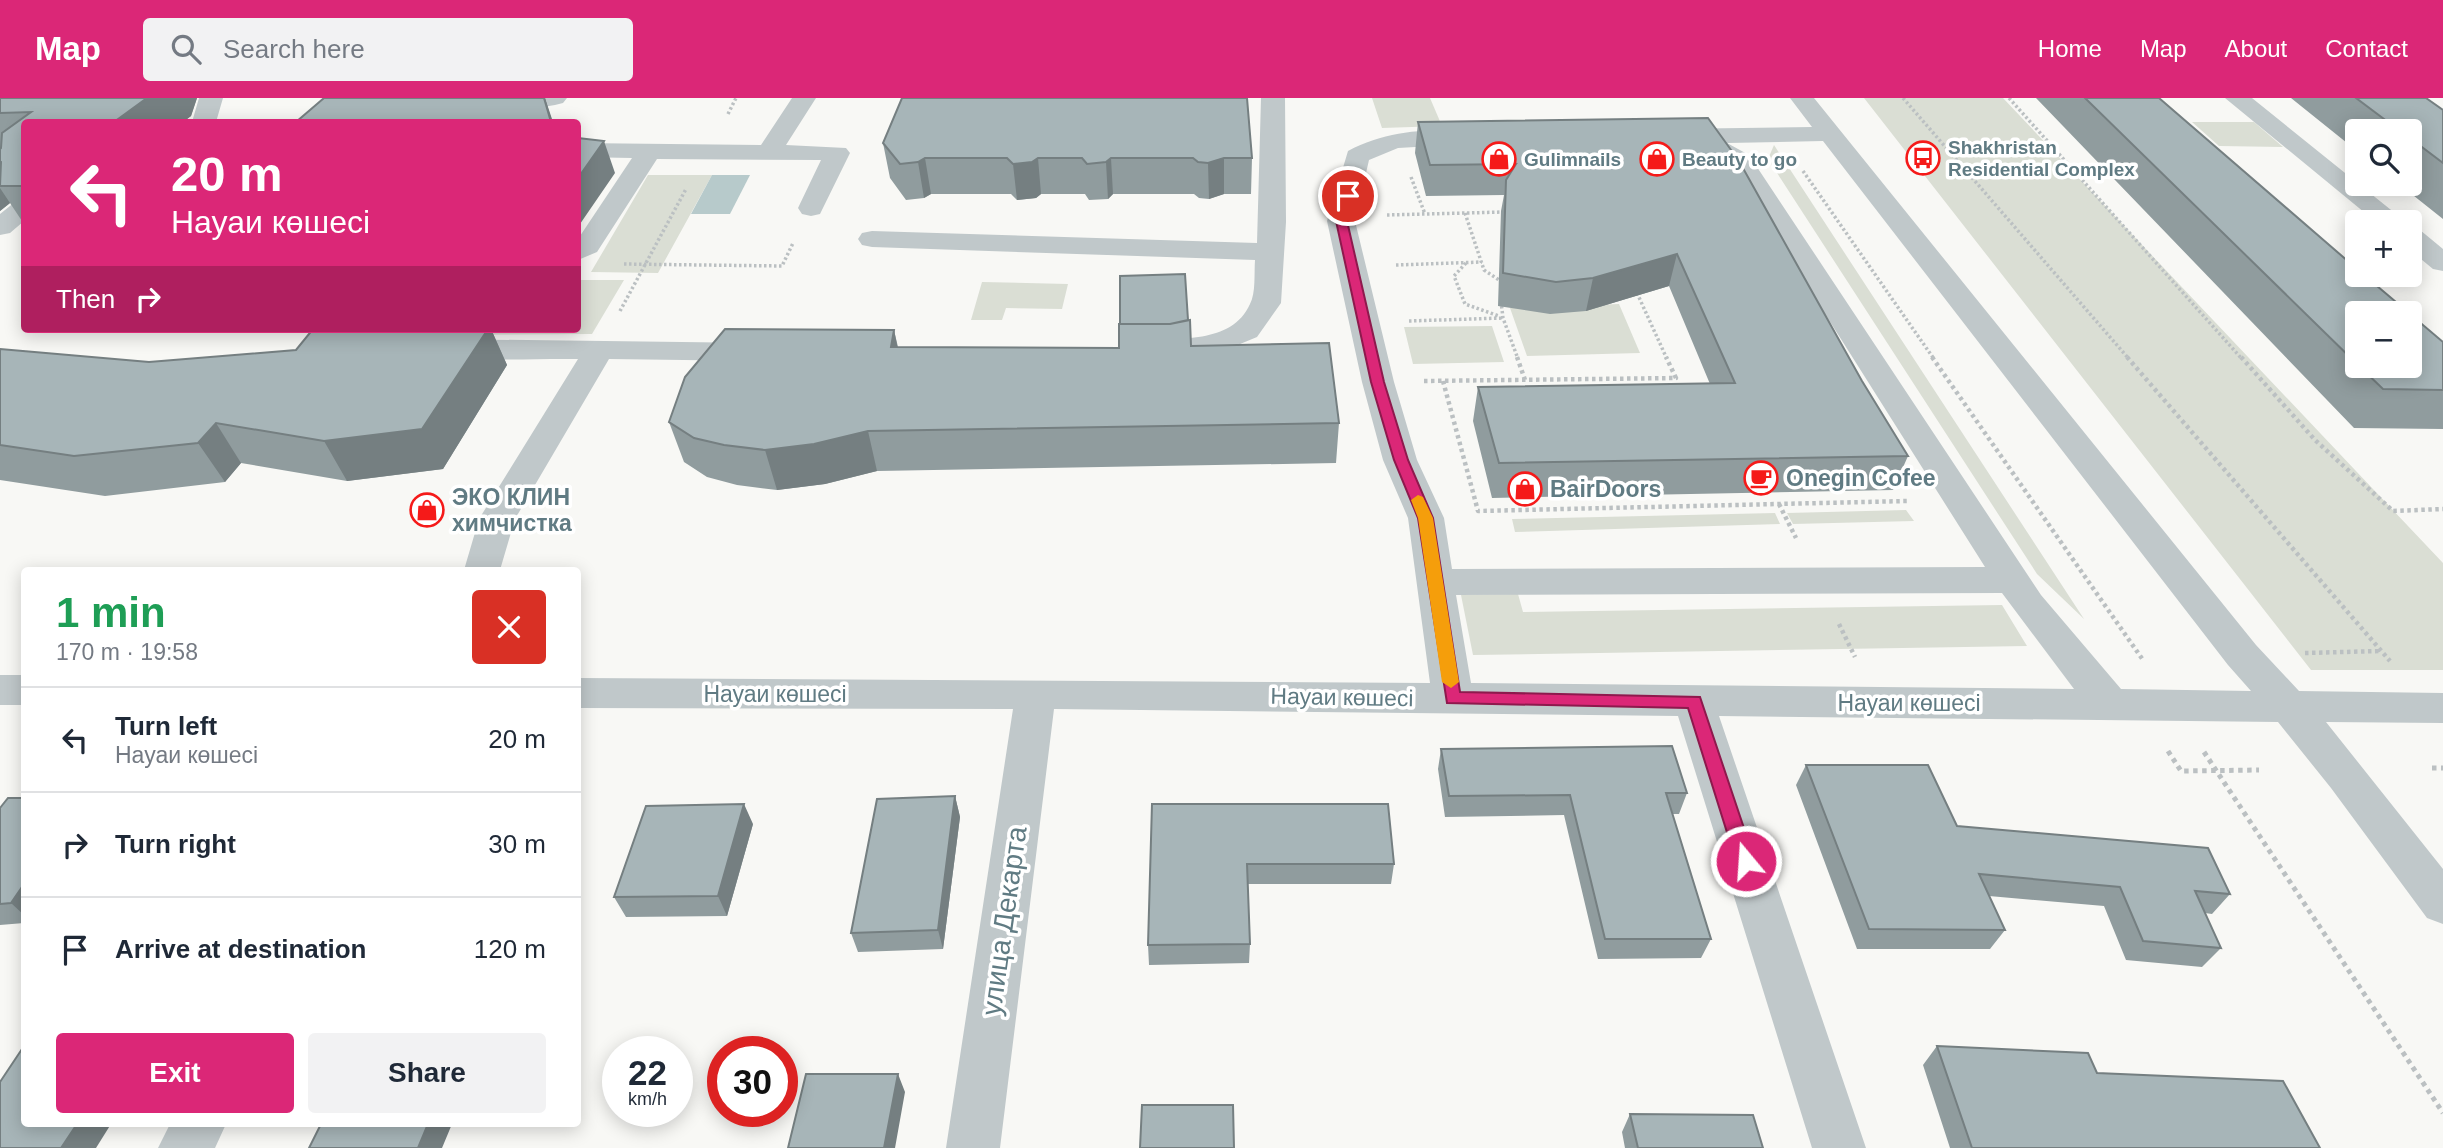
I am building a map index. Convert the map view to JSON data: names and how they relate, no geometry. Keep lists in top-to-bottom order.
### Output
{
  "streets": {
    "street": ["Науаи көшесі", "улица Декарта"]
  },
  "crossings": [
    ["Науаи көшесі", "улица Декарта"]
  ],
  "places": {
    "bus stop": ["Shakhristan Residential Complex"],
    "shop": [
      "Gulimnails",
      "Beauty to go",
      "BairDoors",
      "ЭКО КЛИН химчистка"
    ],
    "cafe": ["Onegin Cofee"]
  },
  "page": {
    "header": "Map",
    "search": "Search here",
    "nav": [
      "Home",
      "Map",
      "About",
      "Contact"
    ],
    "map_buttons": ["+", "−"],
    "turn": ["20 m", "Науаи көшесі"],
    "then": "Then",
    "heading": ["1 min", "170 m · 19:58"],
    "list": [
      {
        "name": "Turn left",
        "note": "Науаи көшесі",
        "value": "20 m"
      },
      {
        "name": "Turn right",
        "value": "30 m"
      },
      {
        "name": "Arrive at destination",
        "value": "120 m"
      }
    ],
    "buttons": ["Exit", "Share"],
    "speed": "22 km/h",
    "limit": "30"
  }
}
